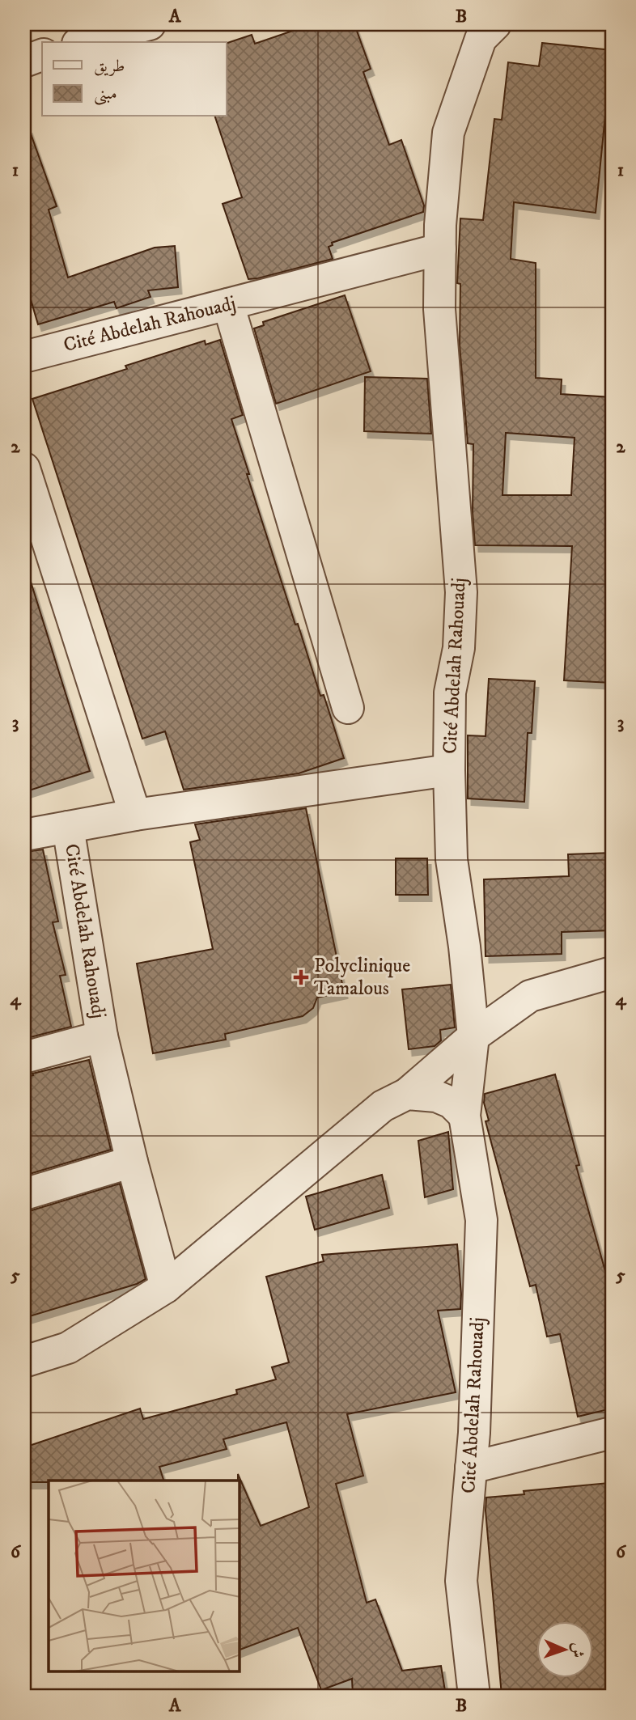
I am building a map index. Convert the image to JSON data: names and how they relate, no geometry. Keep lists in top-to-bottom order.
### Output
{
  "streets": {
    "street": ["Cité Abdelah Rahouadj"]
  },
  "places": {
    "health": ["Polyclinique Tamalous"]
  },
  "legend": ["طريق", "مبنى"],
  "north": "right",
  "grid": {
    "columns": ["A", "B"],
    "rows": [
      "1",
      "2",
      "3",
      "4",
      "5",
      "6"
    ]
  }
}
